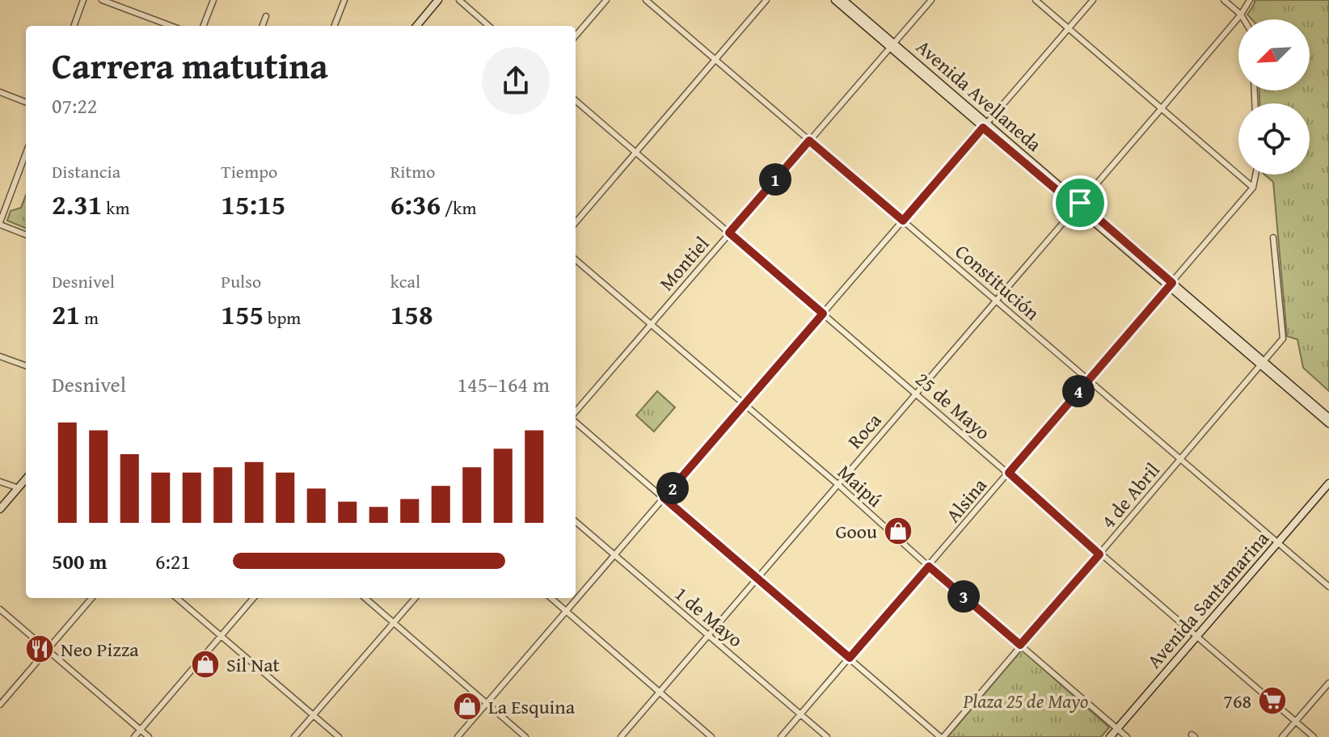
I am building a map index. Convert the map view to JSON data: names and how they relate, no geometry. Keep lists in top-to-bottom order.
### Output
{
  "streets": {
    "main road": ["Avenida Avellaneda", "Avenida Santamarina"],
    "street": [
      "Montiel",
      "Constitución",
      "25 de Mayo",
      "Roca",
      "Maipú",
      "4 de Abril",
      "Alsina",
      "1 de Mayo"
    ]
  },
  "crossings": [
    ["Avenida Avellaneda", "Montiel"],
    ["Avenida Avellaneda", "Roca"],
    ["Avenida Avellaneda", "4 de Abril"],
    ["Avenida Avellaneda", "Alsina"],
    ["Montiel", "Constitución"],
    ["Montiel", "25 de Mayo"],
    ["Montiel", "Maipú"],
    ["Constitución", "Roca"],
    ["Constitución", "4 de Abril"],
    ["Constitución", "Alsina"],
    ["Constitución", "Avenida Santamarina"],
    ["25 de Mayo", "Roca"],
    ["25 de Mayo", "4 de Abril"],
    ["25 de Mayo", "Alsina"],
    ["25 de Mayo", "Avenida Santamarina"],
    ["Roca", "Maipú"],
    ["Roca", "1 de Mayo"],
    ["Maipú", "4 de Abril"],
    ["Maipú", "Alsina"],
    ["Maipú", "Avenida Santamarina"],
    ["Alsina", "1 de Mayo"]
  ],
  "parks": ["Plaza 25 de Mayo"],
  "places": {
    "shop": ["Goou", "Sil Nat", "La Esquina"],
    "restaurant": ["Neo Pizza"],
    "supermarket": ["768"]
  },
  "north": "bottom left",
  "page": {
    "heading": ["Carrera matutina", "07:22"],
    "stats": [
      ["Distancia", "2.31 km"],
      ["Tiempo", "15:15"],
      ["Ritmo", "6:36 /km"],
      ["Desnivel", "21 m"],
      ["Pulso", "155 bpm"],
      ["kcal", "158"]
    ],
    "pins": [
      "1",
      "4",
      "2",
      "3"
    ],
    "chart": ["Desnivel", "145–164 m"],
    "list": [
      {
        "name": "500 m",
        "note": "6:21"
      }
    ]
  }
}
